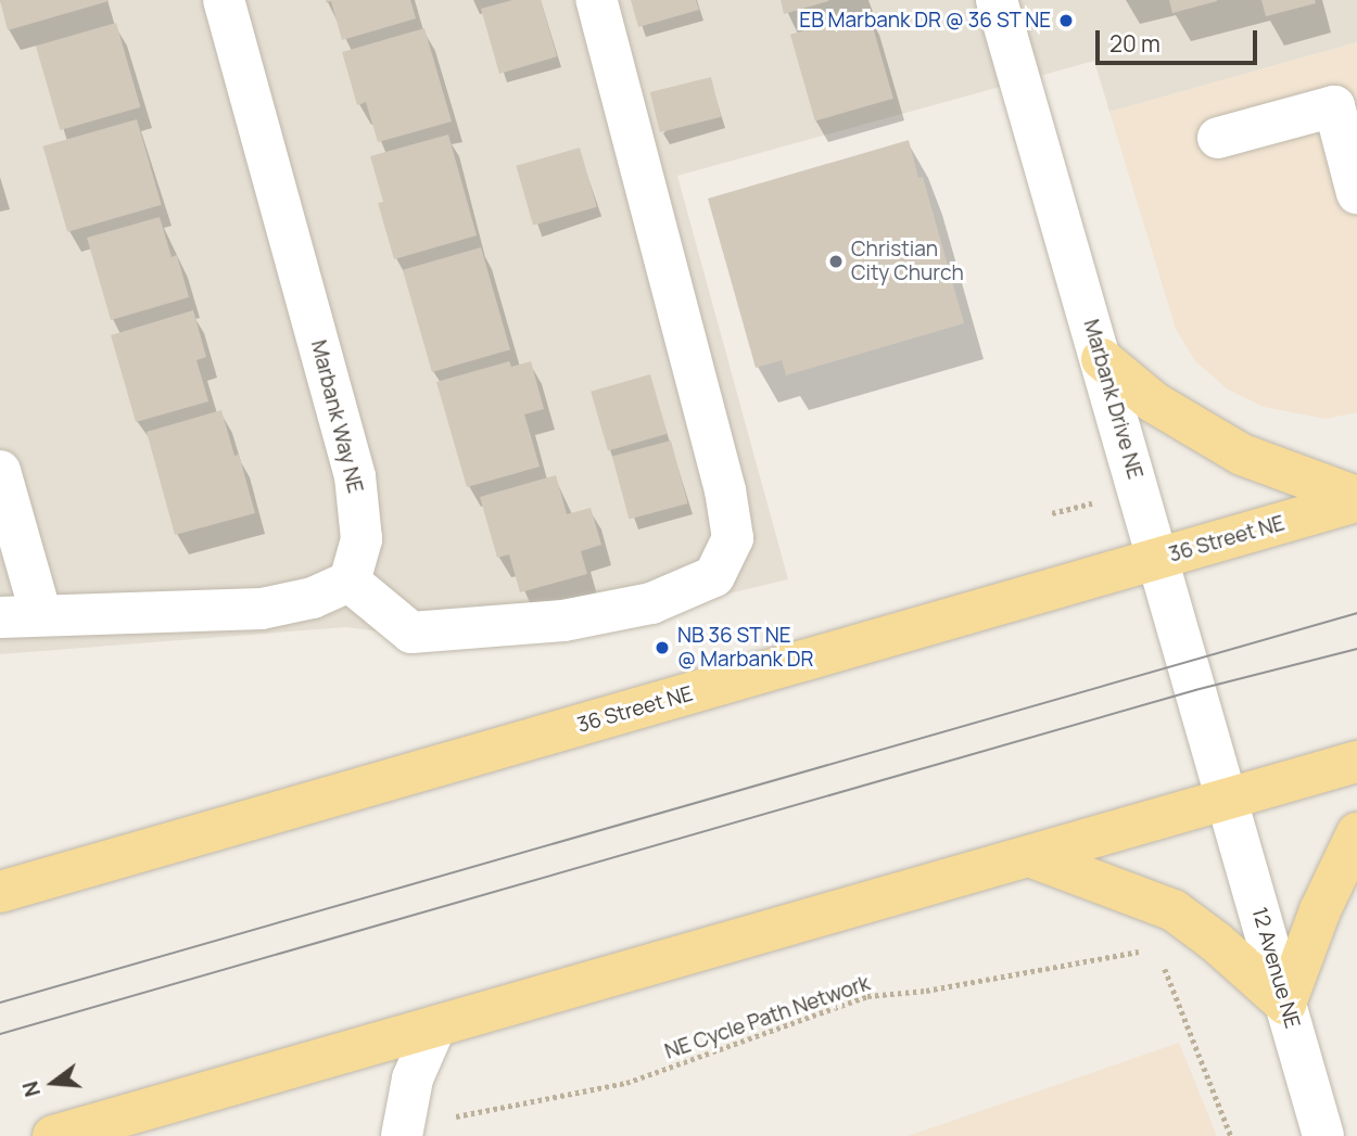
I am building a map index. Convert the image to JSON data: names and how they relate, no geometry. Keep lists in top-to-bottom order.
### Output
{
  "streets": {
    "main road": ["36 Street NE"],
    "street": ["Marbank Drive NE", "Marbank Way NE", "12 Avenue NE"],
    "path": ["NE Cycle Path Network"]
  },
  "crossings": [
    ["Marbank Drive NE", "36 Street NE"],
    ["Marbank Drive NE", "12 Avenue NE"]
  ],
  "places": ["EB Marbank DR @ 36 ST NE", "Christian City Church", "NB 36 ST NE @ Marbank DR"],
  "scale_bar": "20 m",
  "north": "left"
}
